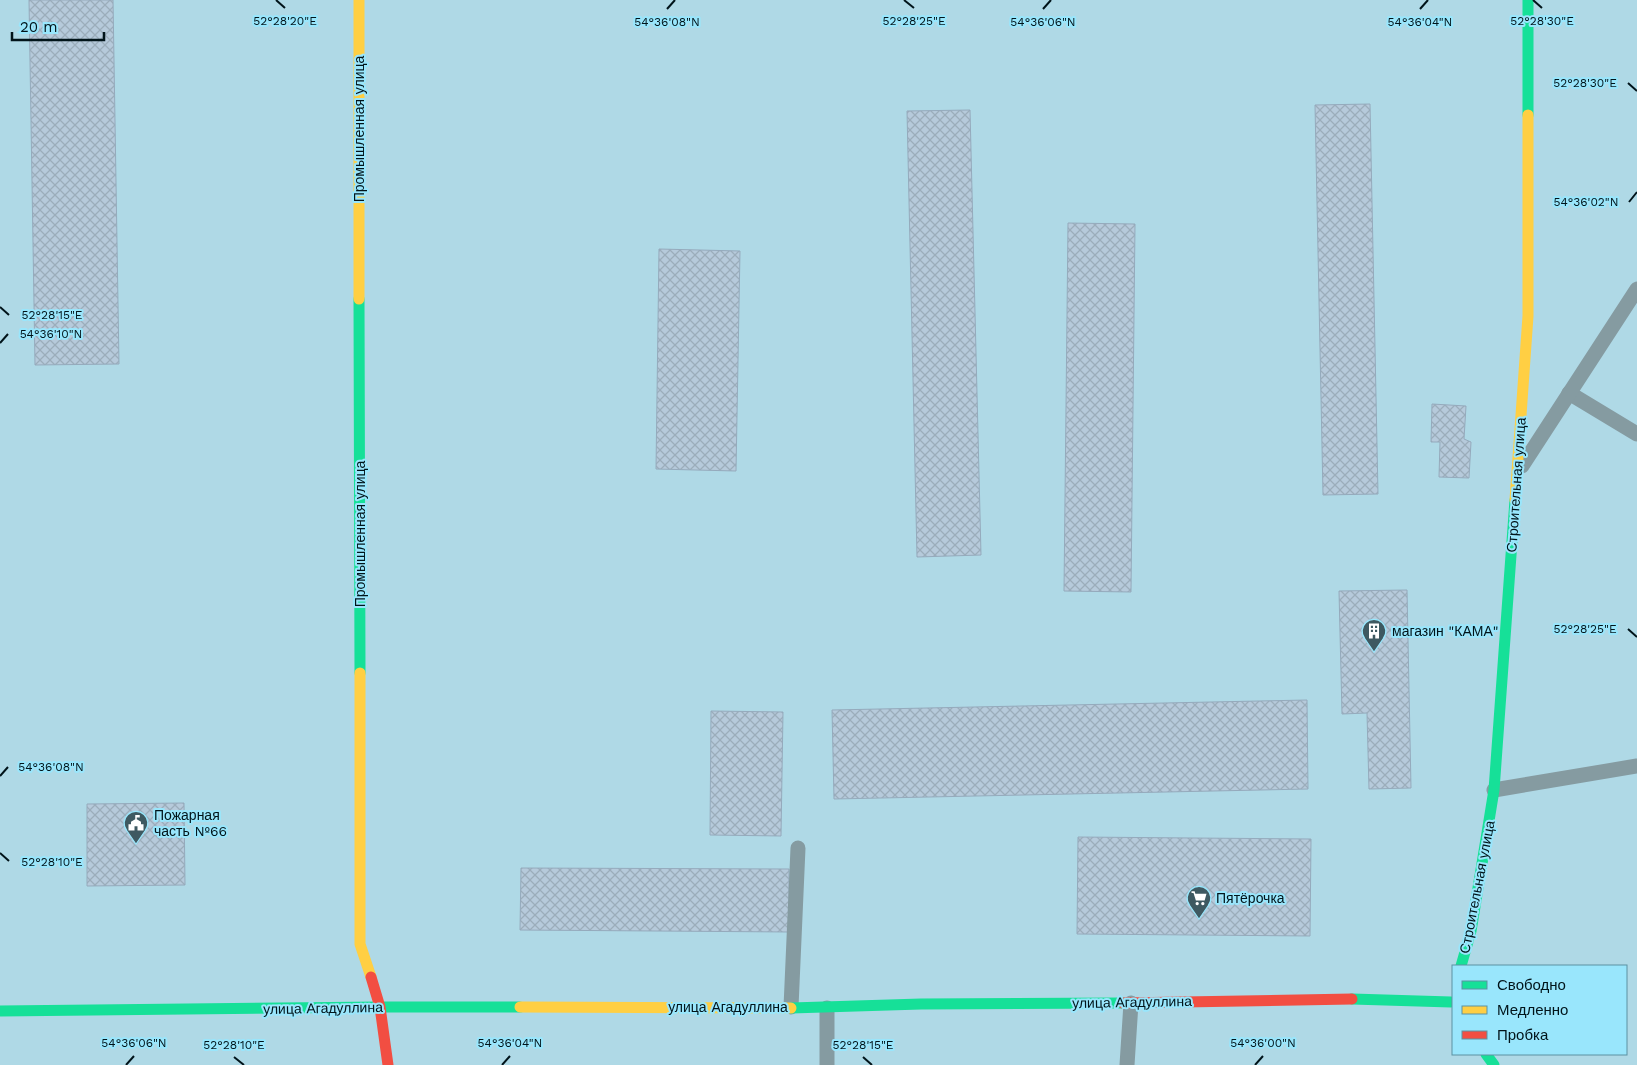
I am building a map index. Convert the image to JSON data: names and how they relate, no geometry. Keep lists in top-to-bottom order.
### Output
{
  "streets": {
    "main road": ["Промышленная улица", "Строительная улица", "улица Агадуллина"]
  },
  "crossings": [
    ["Промышленная улица", "улица Агадуллина"]
  ],
  "places": {
    "building": ["магазин \"КАМА\""],
    "public building": ["Пожарная часть №66"],
    "supermarket": ["Пятёрочка"]
  },
  "legend": ["Свободно", "Медленно", "Пробка"],
  "scale_bar": "20 m",
  "coordinates": [
    "52°28'20\"E",
    "52°28'25\"E",
    "52°28'30\"E",
    "54°36'08\"N",
    "54°36'06\"N",
    "54°36'04\"N",
    "54°36'02\"N",
    "52°28'15\"E",
    "54°36'10\"N",
    "52°28'10\"E",
    "54°36'00\"N"
  ]
}
